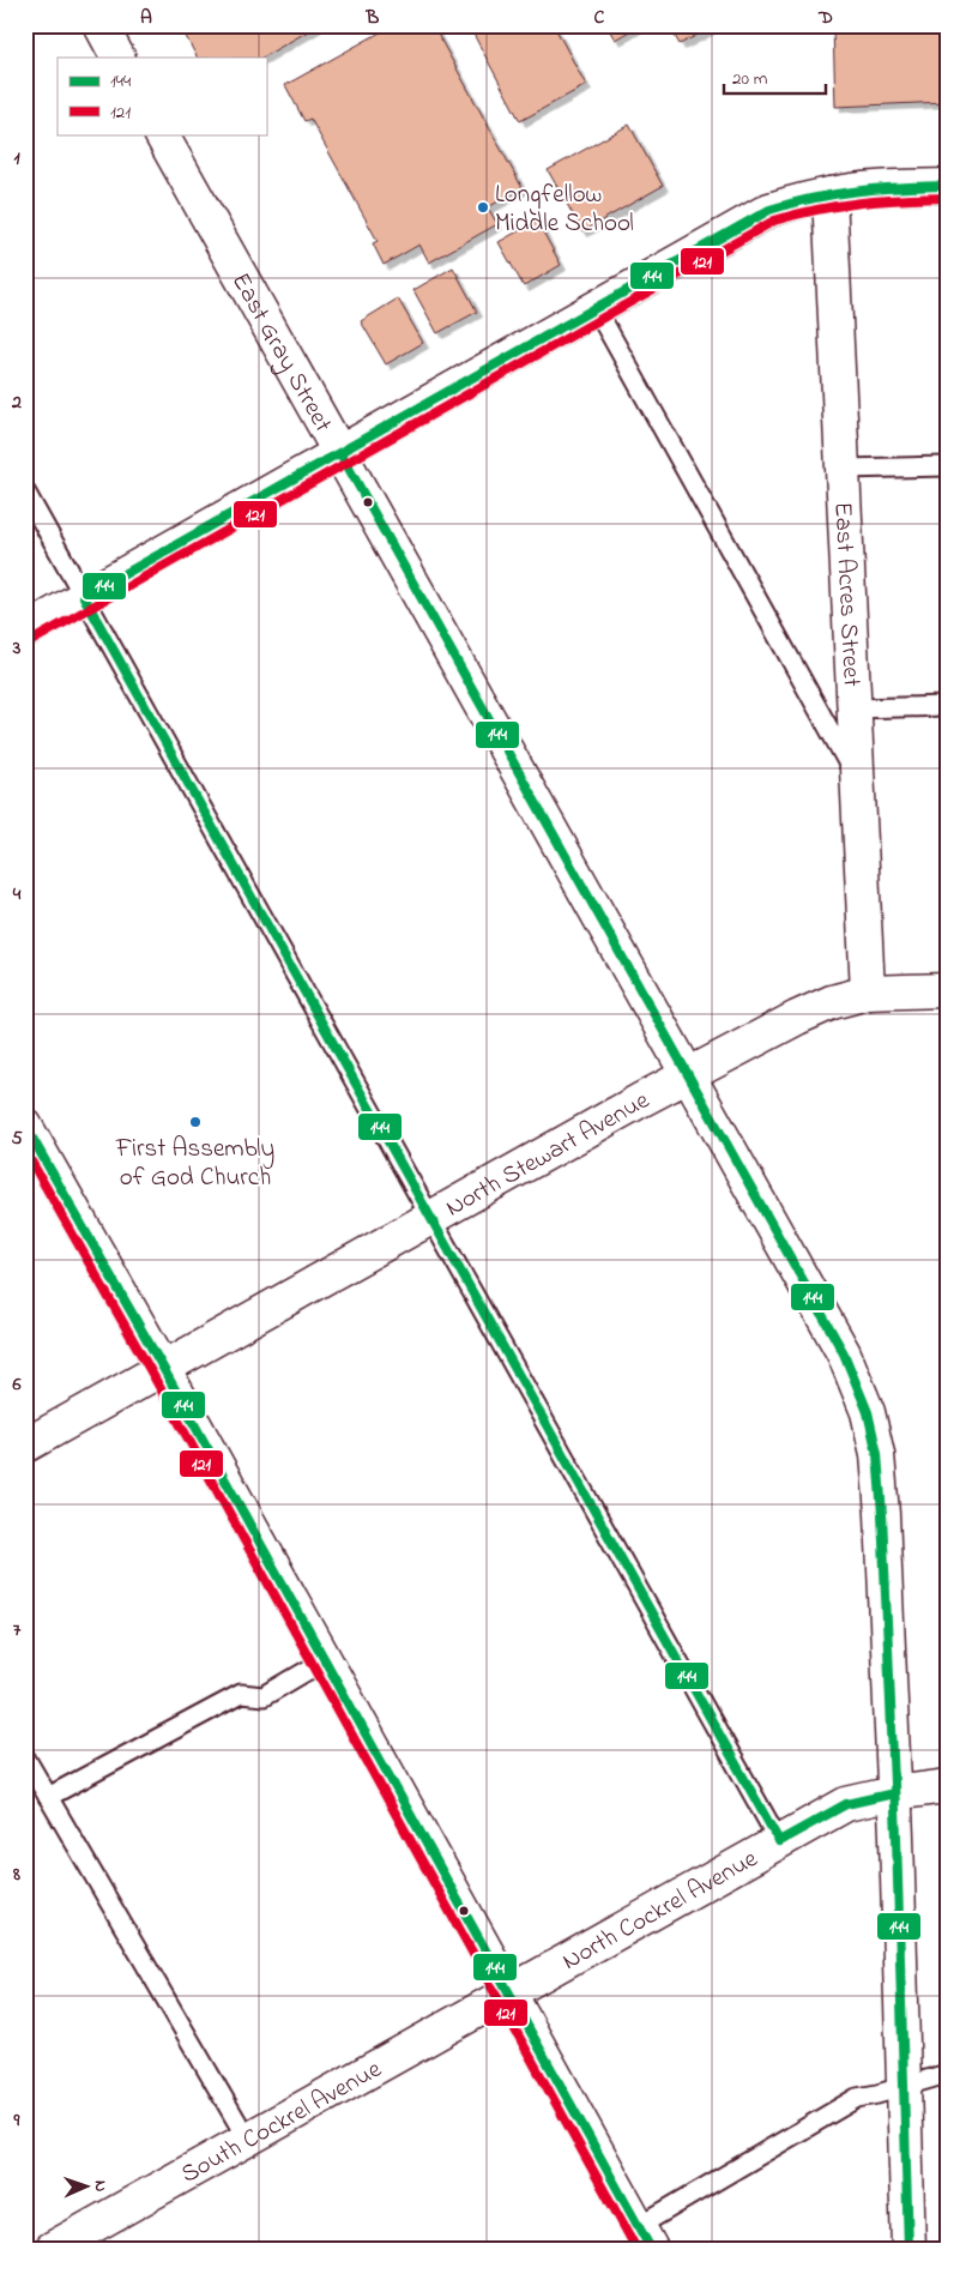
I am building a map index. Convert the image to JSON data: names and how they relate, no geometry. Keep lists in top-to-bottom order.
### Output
{
  "streets": {
    "street": [
      "East Gray Street",
      "East Acres Street",
      "North Stewart Avenue",
      "North Cockrel Avenue",
      "South Cockrel Avenue"
    ]
  },
  "crossings": [
    ["East Gray Street", "North Stewart Avenue"],
    ["East Gray Street", "North Cockrel Avenue"],
    ["East Acres Street", "North Stewart Avenue"],
    ["North Cockrel Avenue", "South Cockrel Avenue"]
  ],
  "places": ["Longfellow Middle School", "First Assembly of God Church"],
  "lines": ["transit line 144", "transit line 121"],
  "legend": ["144", "121"],
  "scale_bar": "20 m",
  "north": "right",
  "grid": {
    "columns": [
      "A",
      "B",
      "C",
      "D"
    ],
    "rows": [
      "1",
      "2",
      "3",
      "4",
      "5",
      "6",
      "7",
      "8",
      "9"
    ]
  }
}
